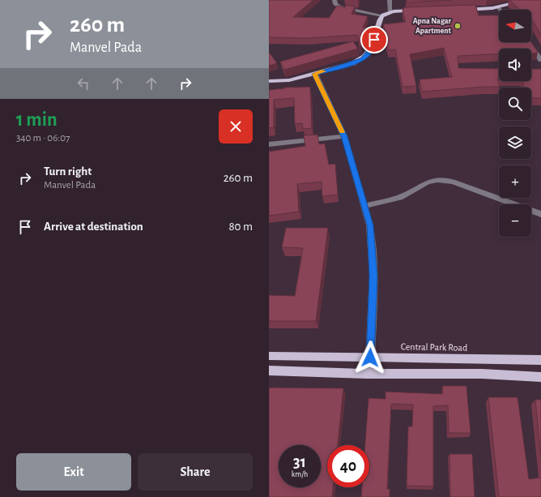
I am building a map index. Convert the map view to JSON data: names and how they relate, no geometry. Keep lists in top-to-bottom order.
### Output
{
  "streets": {
    "main road": ["Central Park Road"]
  },
  "places": ["Apna Nagar Apartment"],
  "north": "left",
  "page": {
    "turn": ["260 m", "Manvel Pada"],
    "map_buttons": ["+", "−"],
    "heading": ["1 min", "340 m · 06:07"],
    "list": [
      {
        "name": "Turn right",
        "note": "Manvel Pada",
        "value": "260 m"
      },
      {
        "name": "Arrive at destination",
        "value": "80 m"
      }
    ],
    "speed": "31 km/h",
    "limit": "40",
    "buttons": ["Exit", "Share"]
  }
}
